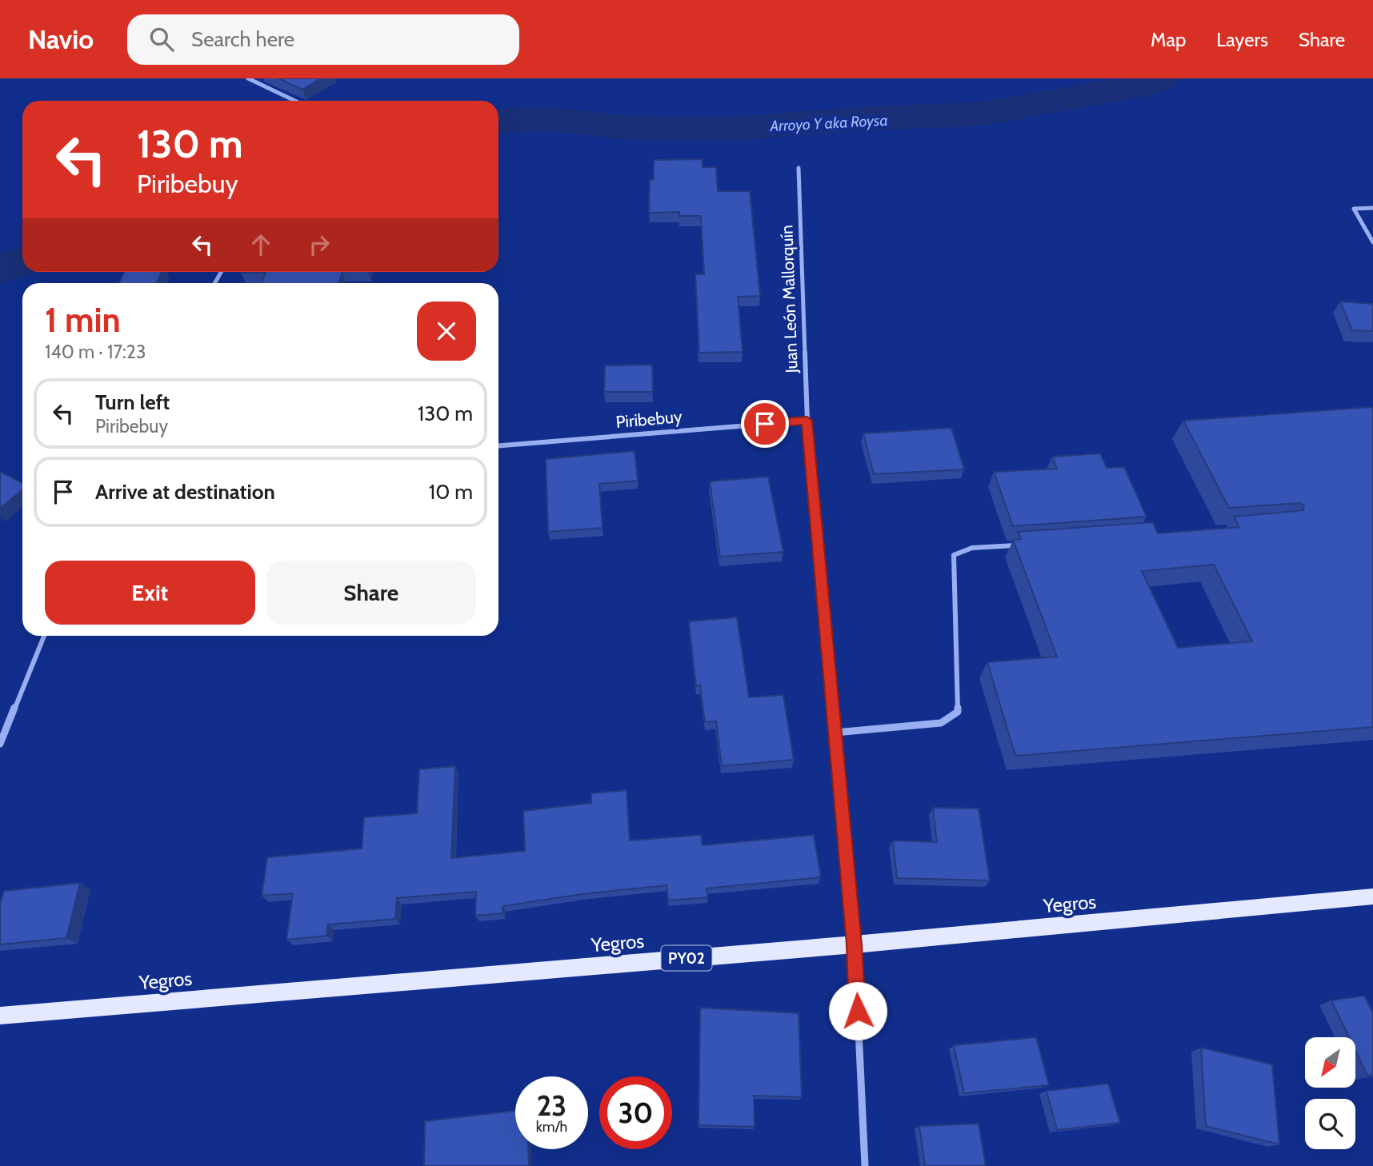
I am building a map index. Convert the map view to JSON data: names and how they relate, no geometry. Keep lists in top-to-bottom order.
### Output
{
  "streets": {
    "main road": ["Yegros", "PY02"],
    "street": ["Juan León Mallorquín", "Piribebuy"]
  },
  "crossings": [
    ["Juan León Mallorquín", "Piribebuy"],
    ["Juan León Mallorquín", "Yegros"]
  ],
  "water": ["Arroyo Y aka Roysa"],
  "north": "bottom left",
  "page": {
    "header": "Navio",
    "search": "Search here",
    "nav": ["Map", "Layers", "Share"],
    "turn": ["130 m", "Piribebuy"],
    "heading": ["1 min", "140 m · 17:23"],
    "list": [
      {
        "name": "Turn left",
        "note": "Piribebuy",
        "value": "130 m"
      },
      {
        "name": "Arrive at destination",
        "value": "10 m"
      }
    ],
    "buttons": ["Exit", "Share"],
    "speed": "23 km/h",
    "limit": "30"
  }
}
